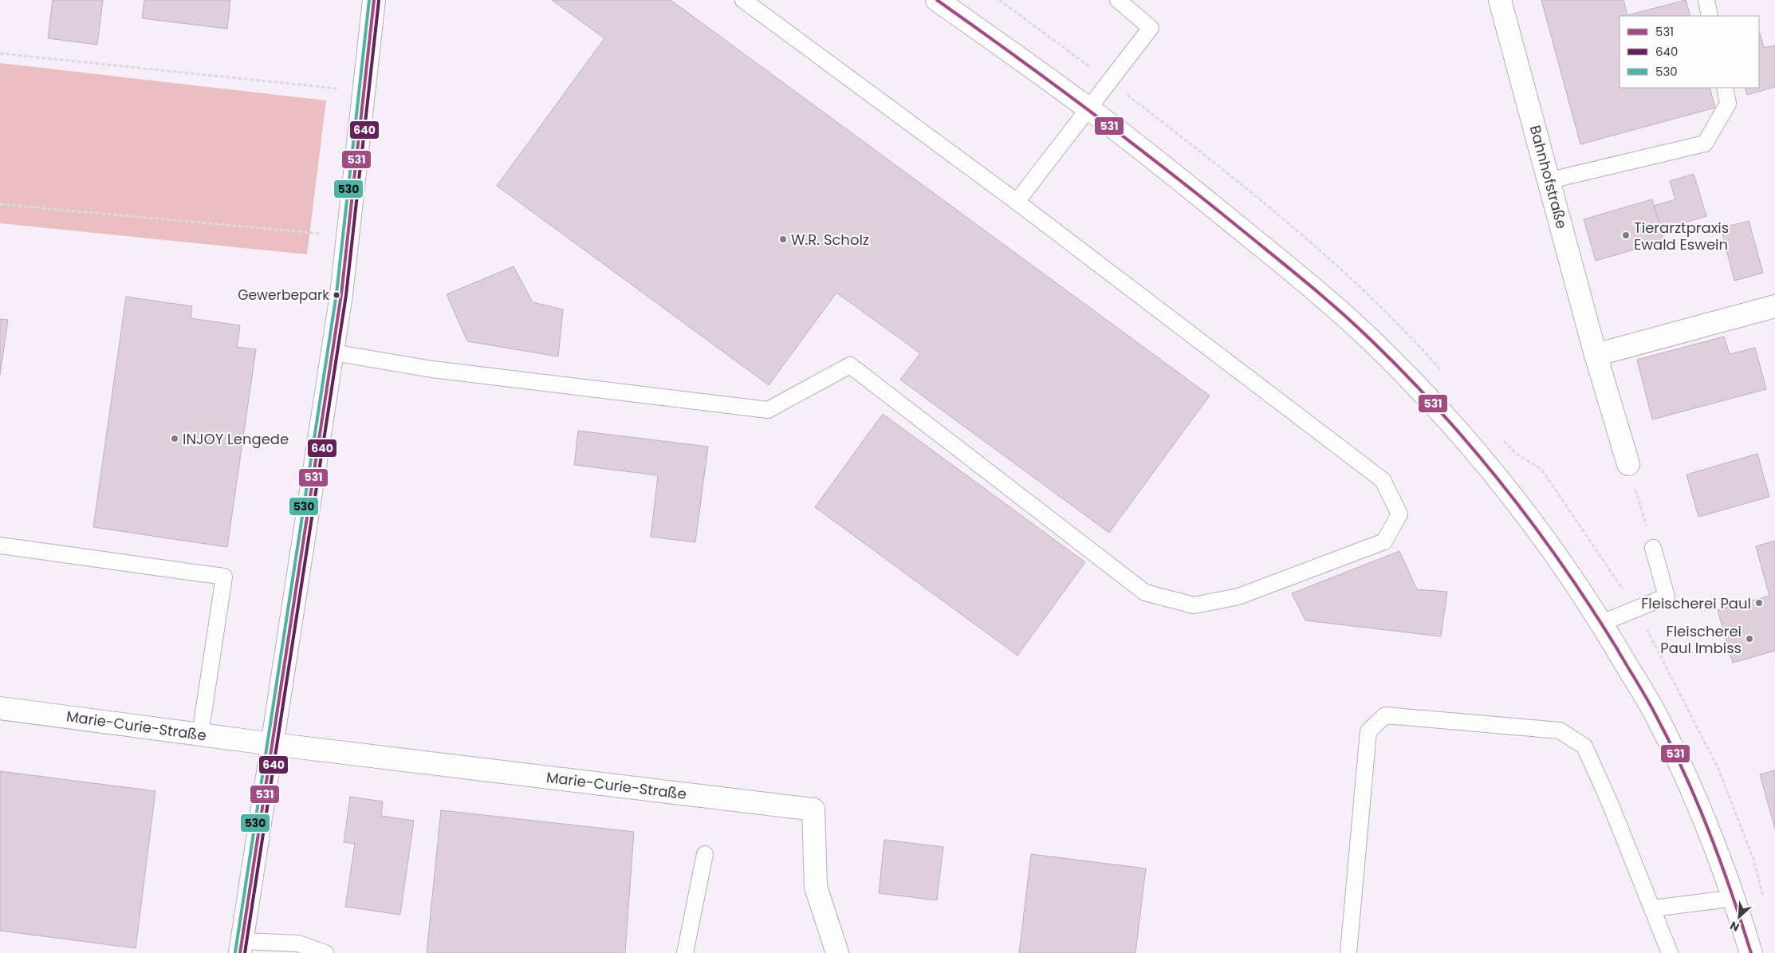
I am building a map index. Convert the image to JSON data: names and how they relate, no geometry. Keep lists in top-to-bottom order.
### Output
{
  "streets": {
    "street": ["Bahnhofstraße", "Marie-Curie-Straße"]
  },
  "places": [
    "Tierarztpraxis Ewald Eswein",
    "W.R. Scholz",
    "Gewerbepark",
    "INJOY Lengede",
    "Fleischerei Paul",
    "Fleischerei Paul Imbiss"
  ],
  "lines": ["transit line 531", "transit line 530", "transit line 640"],
  "legend": ["531", "640", "530"],
  "north": "bottom left"
}
